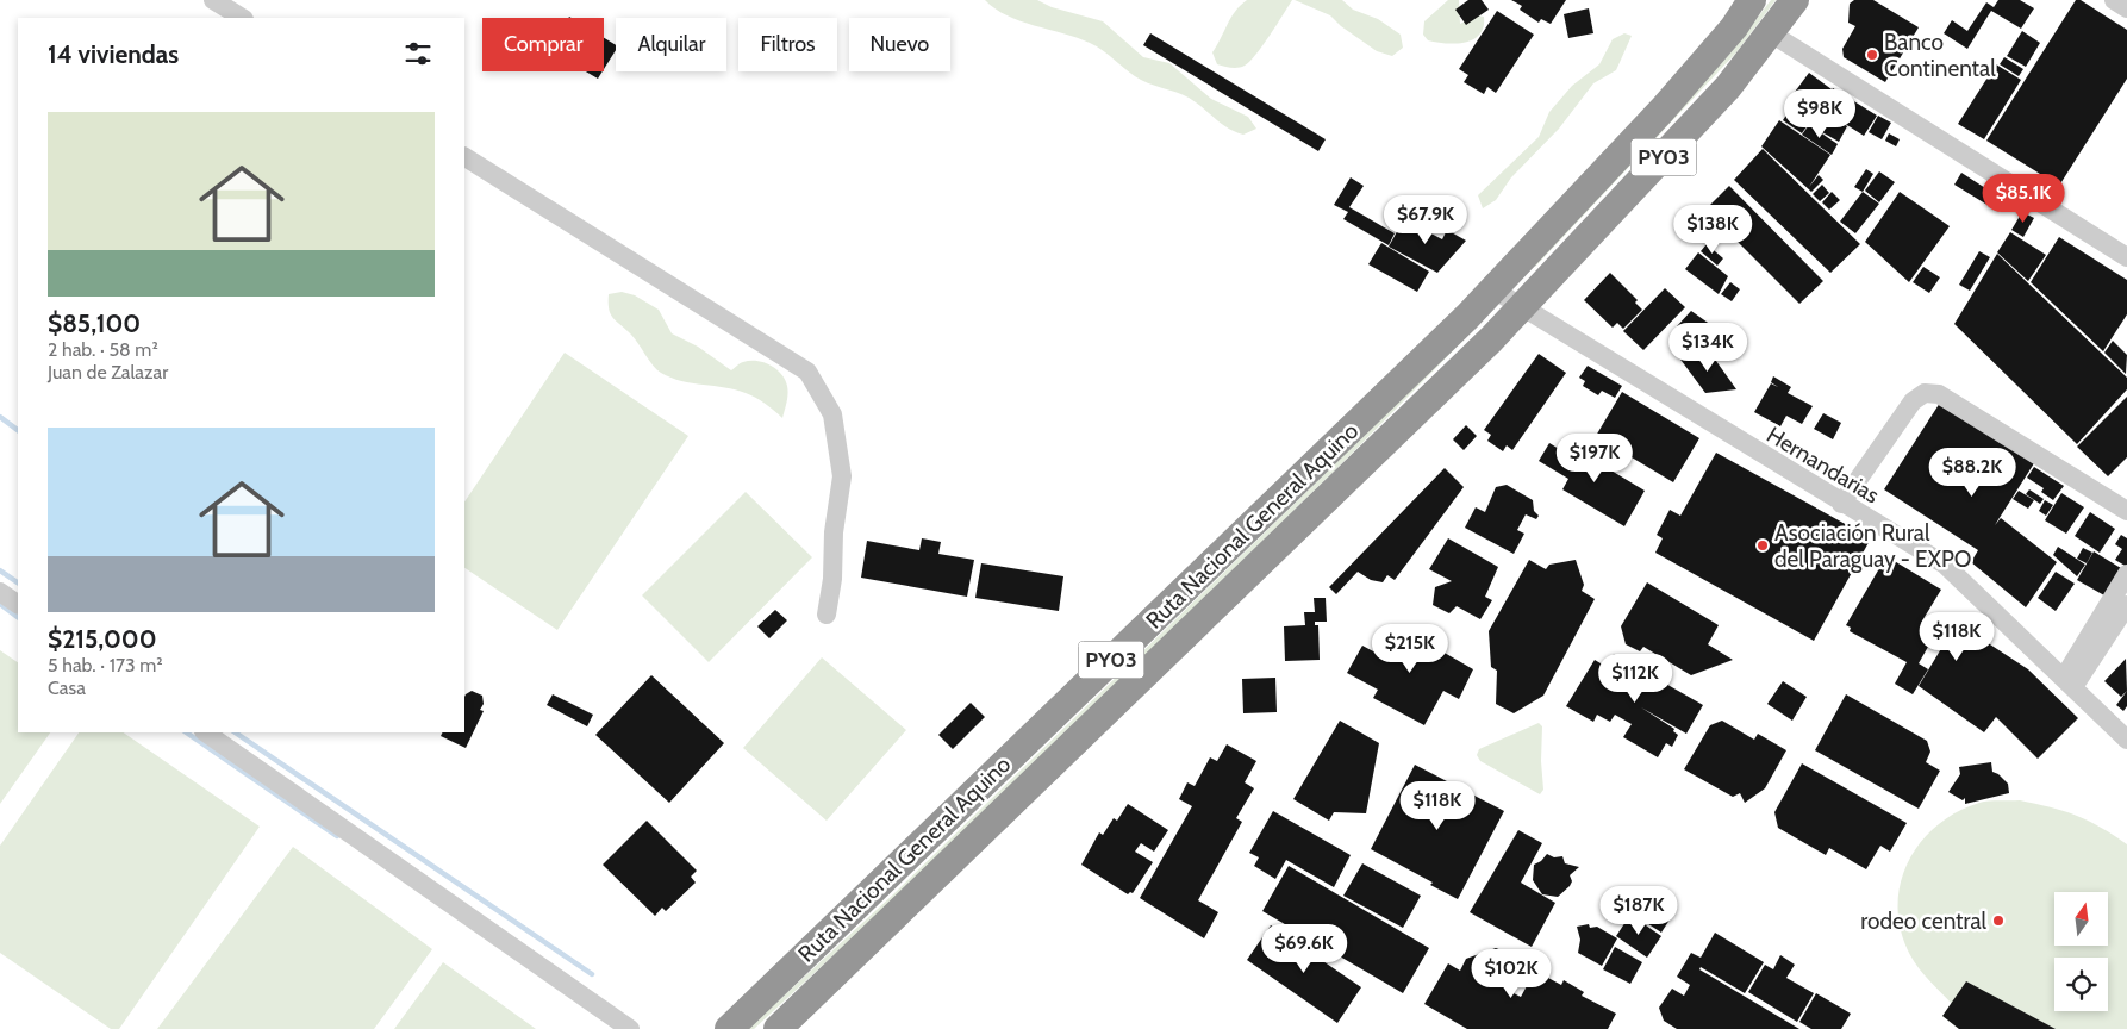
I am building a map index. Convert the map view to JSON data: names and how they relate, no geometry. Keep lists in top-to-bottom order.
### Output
{
  "streets": {
    "highway": ["PY03", "Ruta Nacional General Aquino"],
    "street": ["Hernandarias"]
  },
  "crossings": [
    ["Hernandarias", "Ruta Nacional General Aquino"]
  ],
  "places": ["Banco Continental", "Asociación Rural del Paraguay - EXPO", "rodeo central"],
  "north": "top",
  "page": {
    "chip": [
      "Comprar",
      "Alquilar",
      "Filtros",
      "Nuevo"
    ],
    "heading": "14 viviendas",
    "price": [
      "$98K",
      "$85.1K",
      "$67.9K",
      "$138K",
      "$134K",
      "$197K",
      "$88.2K",
      "$118K",
      "$215K",
      "$112K",
      "$118K",
      "$187K",
      "$69.6K",
      "$102K"
    ],
    "list": [
      {
        "name": "$85,100",
        "note": "2 hab. · 58 m² · Juan de Zalazar"
      },
      {
        "name": "$215,000",
        "note": "5 hab. · 173 m² · Casa"
      }
    ]
  }
}
